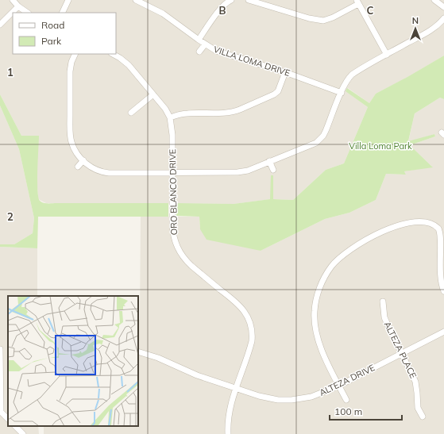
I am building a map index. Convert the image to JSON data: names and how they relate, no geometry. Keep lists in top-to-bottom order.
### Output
{
  "streets": {
    "street": [
      "VILLA LOMA DRIVE",
      "ORO BLANCO DRIVE",
      "ALTEZA PLACE",
      "ALTEZA DRIVE"
    ]
  },
  "crossings": [
    ["ORO BLANCO DRIVE", "ALTEZA DRIVE"],
    ["ALTEZA PLACE", "ALTEZA DRIVE"]
  ],
  "parks": ["Villa Loma Park"],
  "legend": ["Road", "Park"],
  "scale_bar": "100 m",
  "north": "top",
  "grid": {
    "columns": ["B", "C"],
    "rows": ["1", "2"]
  }
}
